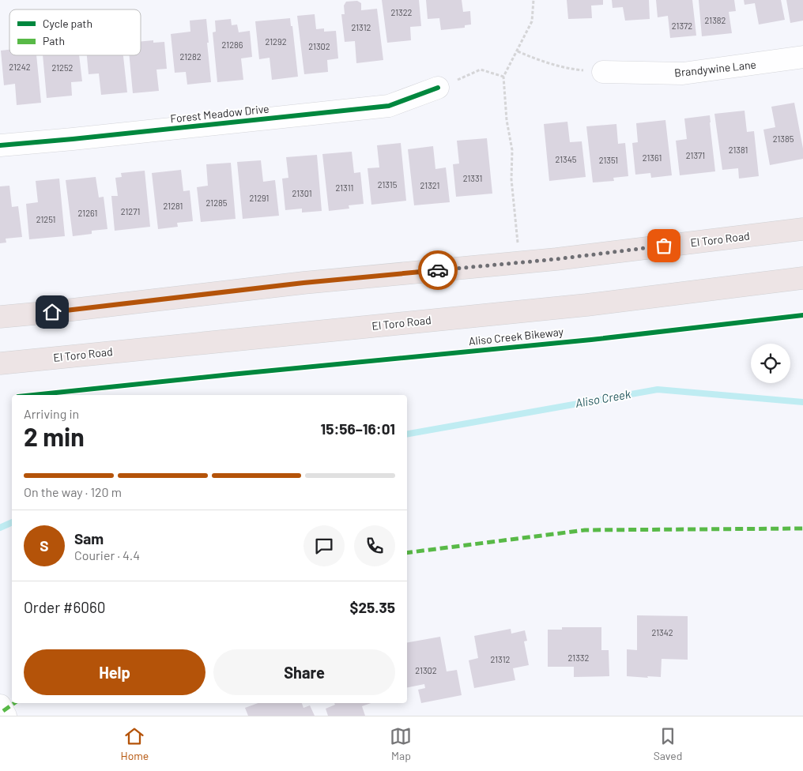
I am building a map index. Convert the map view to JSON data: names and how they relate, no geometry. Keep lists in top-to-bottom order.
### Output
{
  "streets": {
    "main road": ["El Toro Road"],
    "street": ["Brandywine Lane", "Forest Meadow Drive"],
    "cycle path": ["Aliso Creek Bikeway"]
  },
  "water": ["Aliso Creek"],
  "house_numbers": [
    "21322",
    "21382",
    "21372",
    "21312",
    "21292",
    "21286",
    "21302",
    "21282",
    "21242",
    "21252",
    "21385",
    "21381",
    "21371",
    "21361",
    "21345",
    "21351",
    "21331",
    "21315",
    "21321",
    "21311",
    "21301",
    "21291",
    "21285",
    "21281",
    "21271",
    "21261",
    "21251",
    "21342",
    "21332",
    "21312",
    "21302"
  ],
  "legend": ["Cycle path", "Path"],
  "page": {
    "heading": ["2 min", "Arriving in", "15:56–16:01"],
    "panel": [
      "Sam",
      "Courier · 4.4",
      "Order #6060",
      "$25.35"
    ],
    "bar": "On the way · 120 m",
    "round": "S",
    "buttons": ["Help", "Share"],
    "tabs": ["Home", "Map", "Saved"]
  }
}
